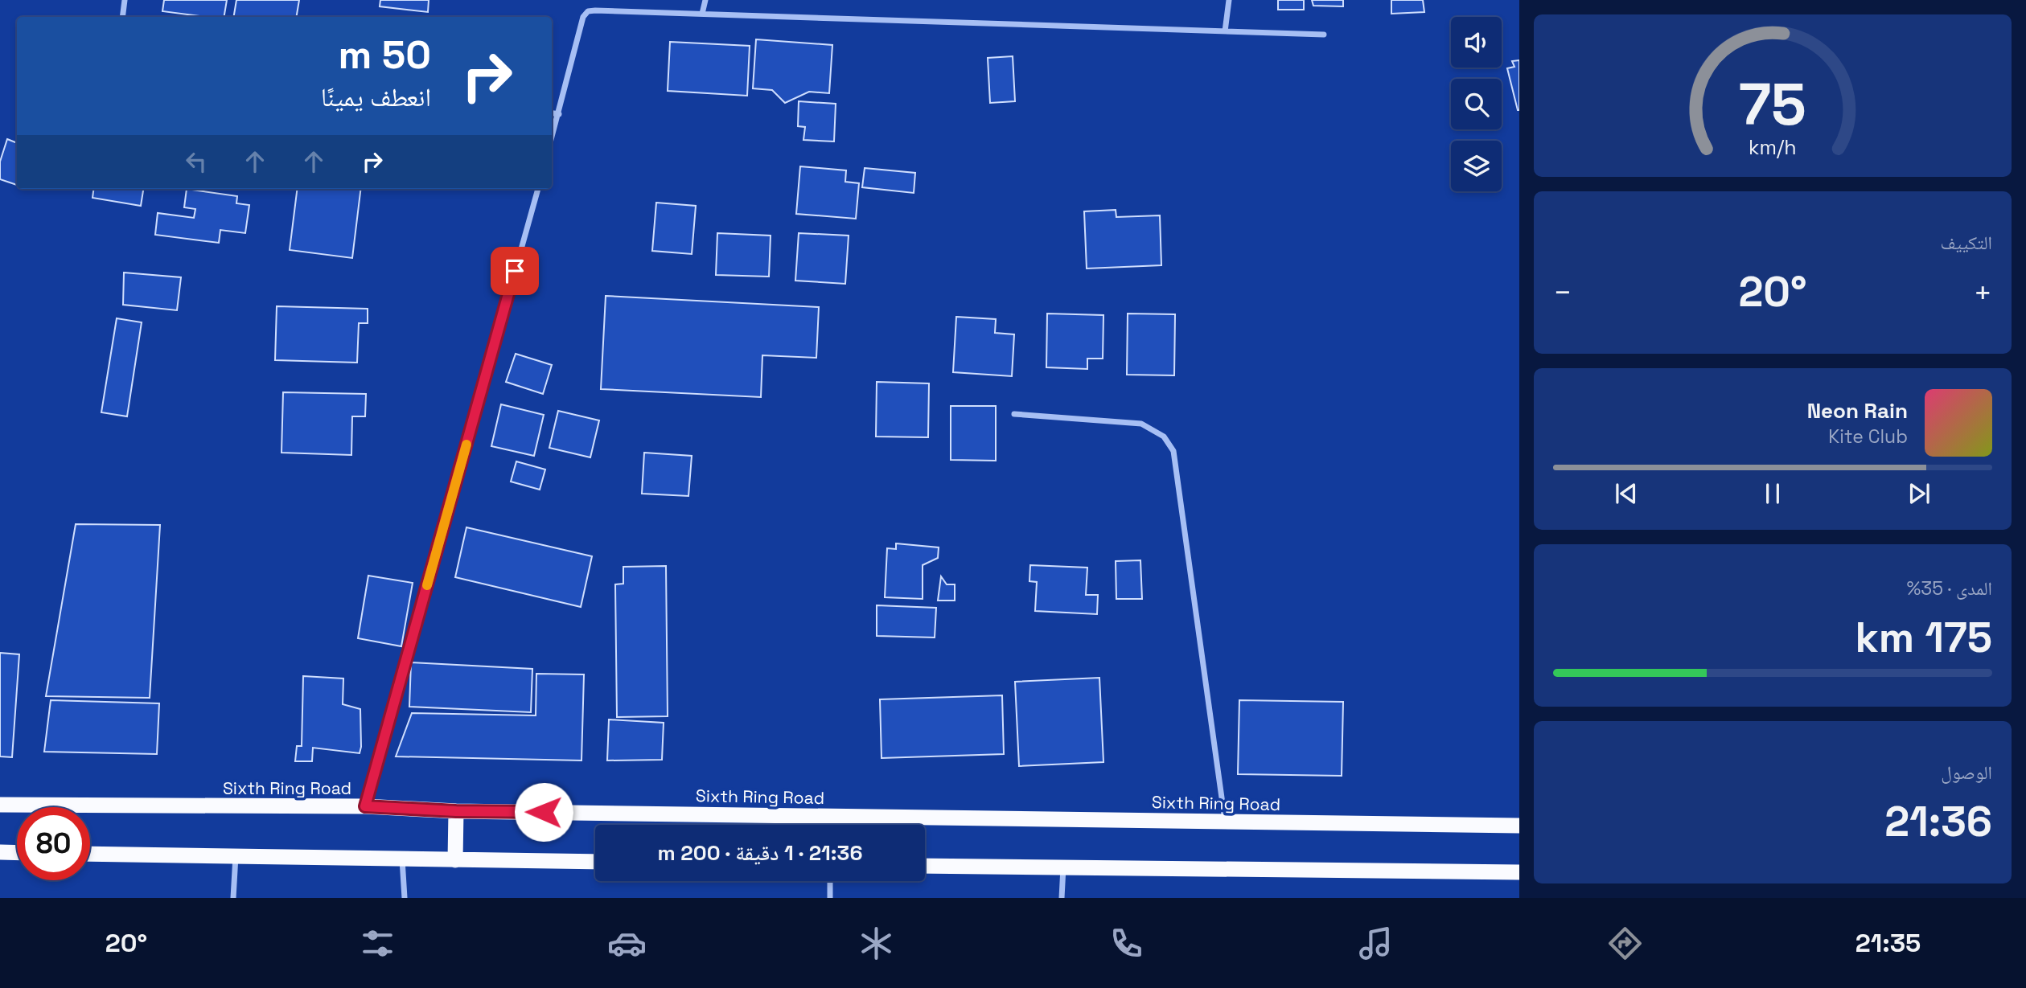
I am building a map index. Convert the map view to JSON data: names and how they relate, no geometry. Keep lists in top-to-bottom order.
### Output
{
  "streets": {
    "highway": ["Sixth Ring Road"]
  },
  "page": {
    "turn": ["50 m", "انعطف يمينًا"],
    "tile": [
      "التكييف",
      ["المدى · 35%", "175 km"],
      ["الوصول", "21:36"]
    ],
    "heat": ["−", "20°", "+"],
    "song": ["Neon Rain", "Kite Club"],
    "limit": "80",
    "trip": "21:36 · 1 دقيقة · 200 m",
    "tabs": ["21:35", "20°"],
    "gauge": ["75", "km/h"]
  }
}
